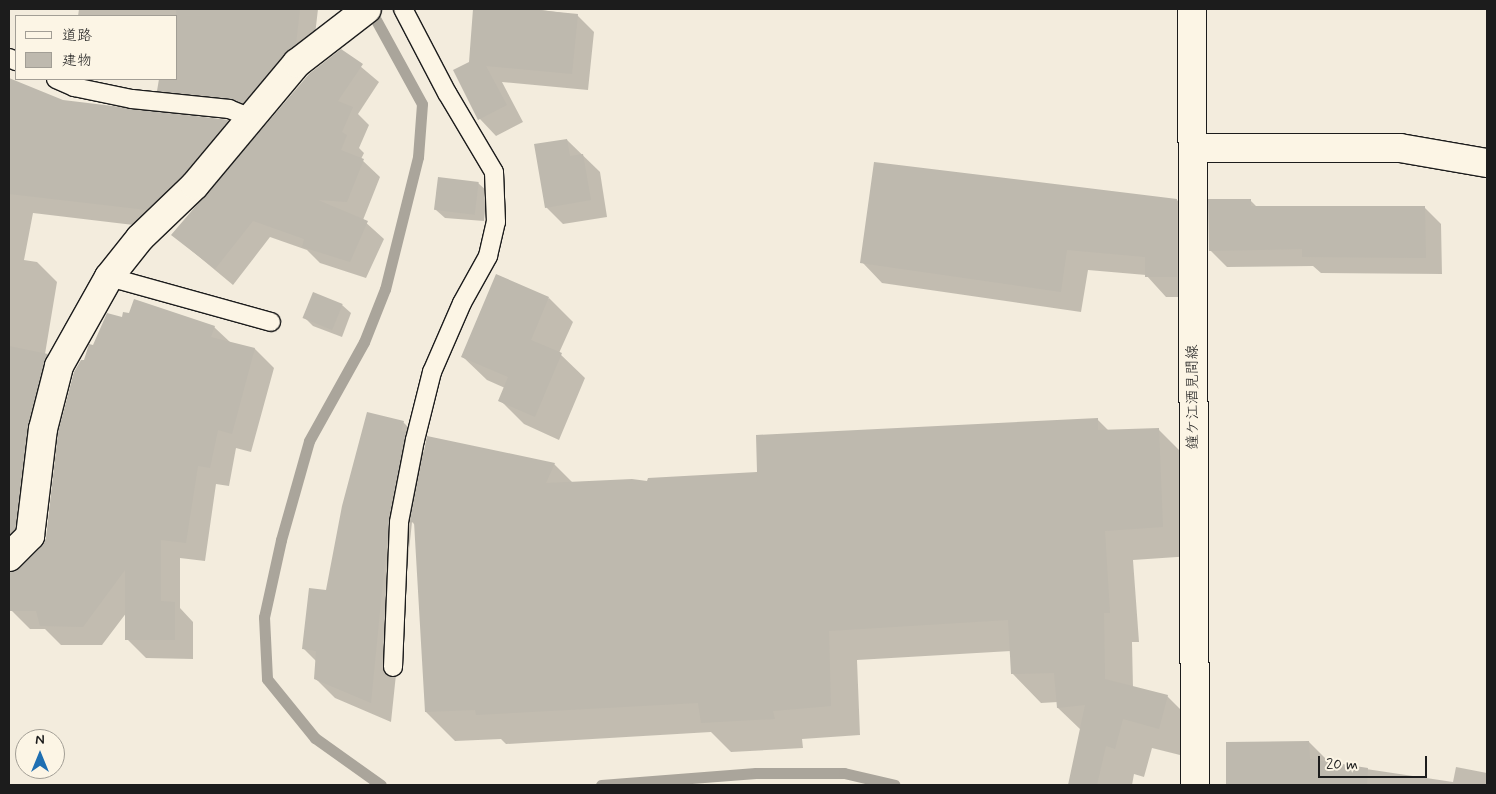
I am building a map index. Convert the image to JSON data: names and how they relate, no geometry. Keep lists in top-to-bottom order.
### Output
{
  "streets": {
    "street": ["鐘ケ江酒見間線"]
  },
  "legend": ["道路", "建物"],
  "scale_bar": "20 m",
  "north": "top"
}
